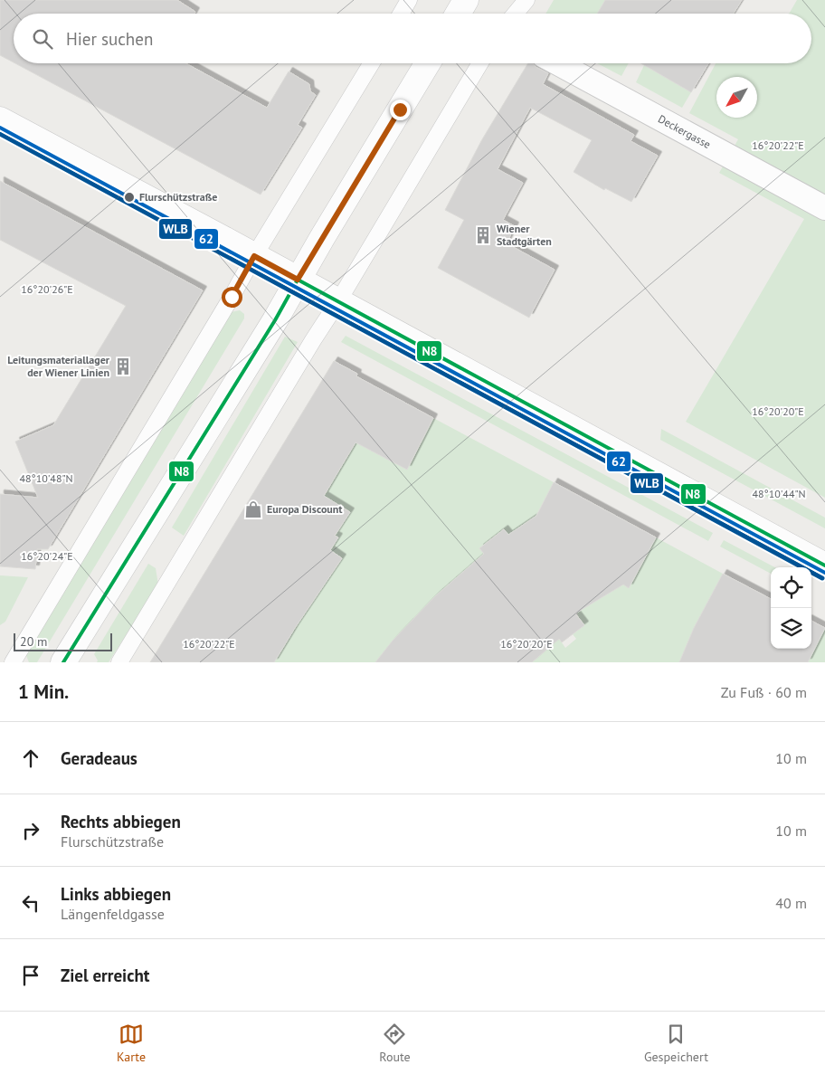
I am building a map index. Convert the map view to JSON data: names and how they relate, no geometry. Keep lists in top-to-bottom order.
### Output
{
  "streets": {
    "street": ["Deckergasse"]
  },
  "places": {
    "other": ["Flurschützstraße"],
    "building": ["Wiener Stadtgärten", "Leitungsmateriallager der Wiener Linien"],
    "shop": ["Europa Discount"]
  },
  "lines": ["transit line 62", "transit line WLB", "transit line N8"],
  "scale_bar": "20 m",
  "north": "bottom left",
  "page": {
    "search": "Hier suchen",
    "scale": "20 m",
    "heading": ["1 Min.", "Zu Fuß · 60 m"],
    "list": [
      ["Geradeaus", "10 m"],
      ["Rechts abbiegen", "Flurschützstraße", "10 m"],
      ["Links abbiegen", "Längenfeldgasse", "40 m"],
      "Ziel erreicht"
    ],
    "nav": ["Karte", "Route", "Gespeichert"]
  },
  "coordinates": [
    "16°20'22\"E",
    "16°20'26\"E",
    "16°20'20\"E",
    "48°10'48\"N",
    "48°10'44\"N",
    "16°20'24\"E"
  ]
}
